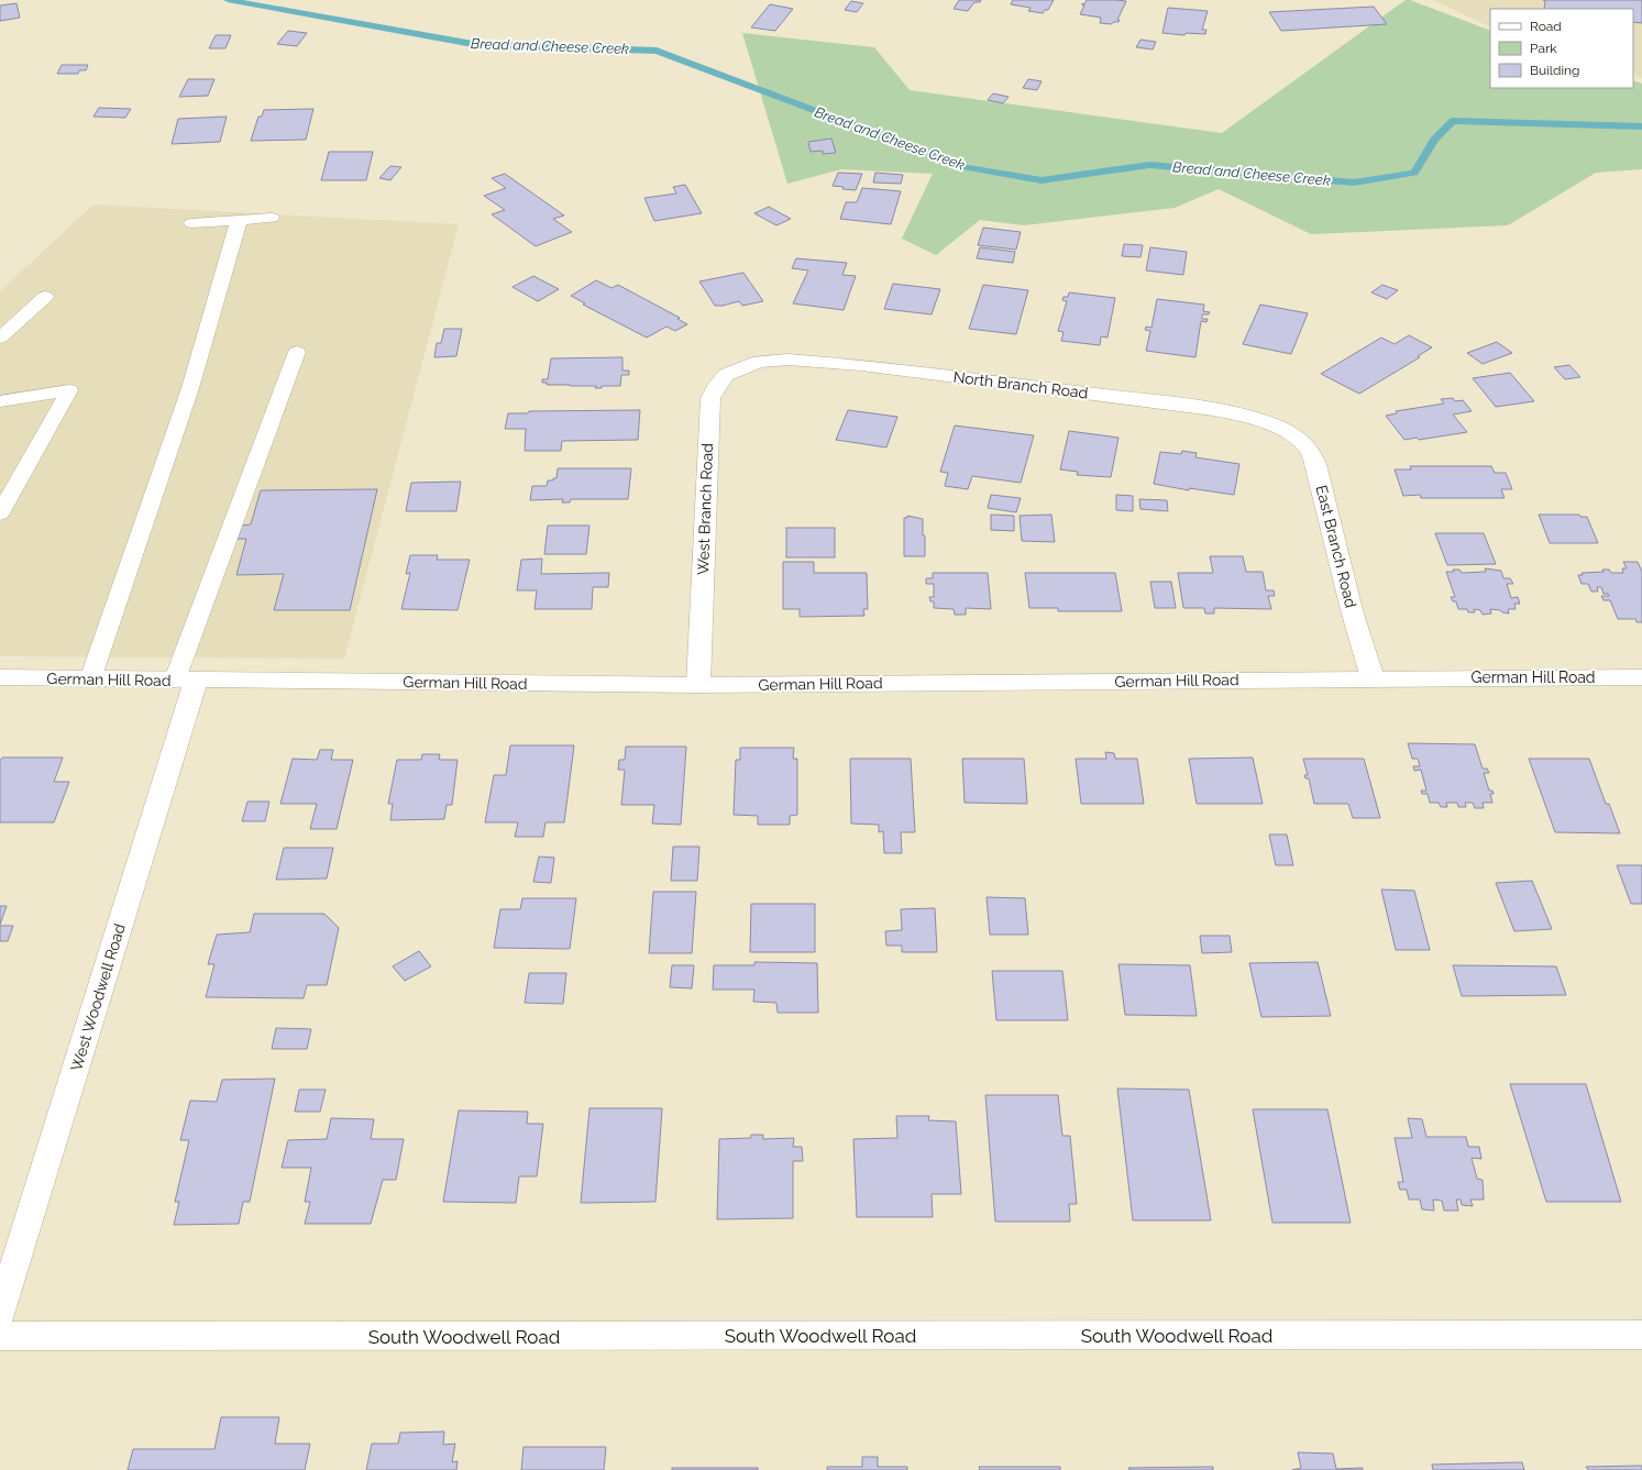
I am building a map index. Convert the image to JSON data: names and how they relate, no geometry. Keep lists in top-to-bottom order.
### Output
{
  "streets": {
    "street": [
      "North Branch Road",
      "West Branch Road",
      "East Branch Road",
      "German Hill Road",
      "West Woodwell Road",
      "South Woodwell Road"
    ]
  },
  "crossings": [
    ["North Branch Road", "West Branch Road"],
    ["North Branch Road", "East Branch Road"],
    ["West Branch Road", "German Hill Road"],
    ["East Branch Road", "German Hill Road"],
    ["German Hill Road", "West Woodwell Road"]
  ],
  "water": ["Bread and Cheese Creek"],
  "legend": ["Road", "Park", "Building"]
}
